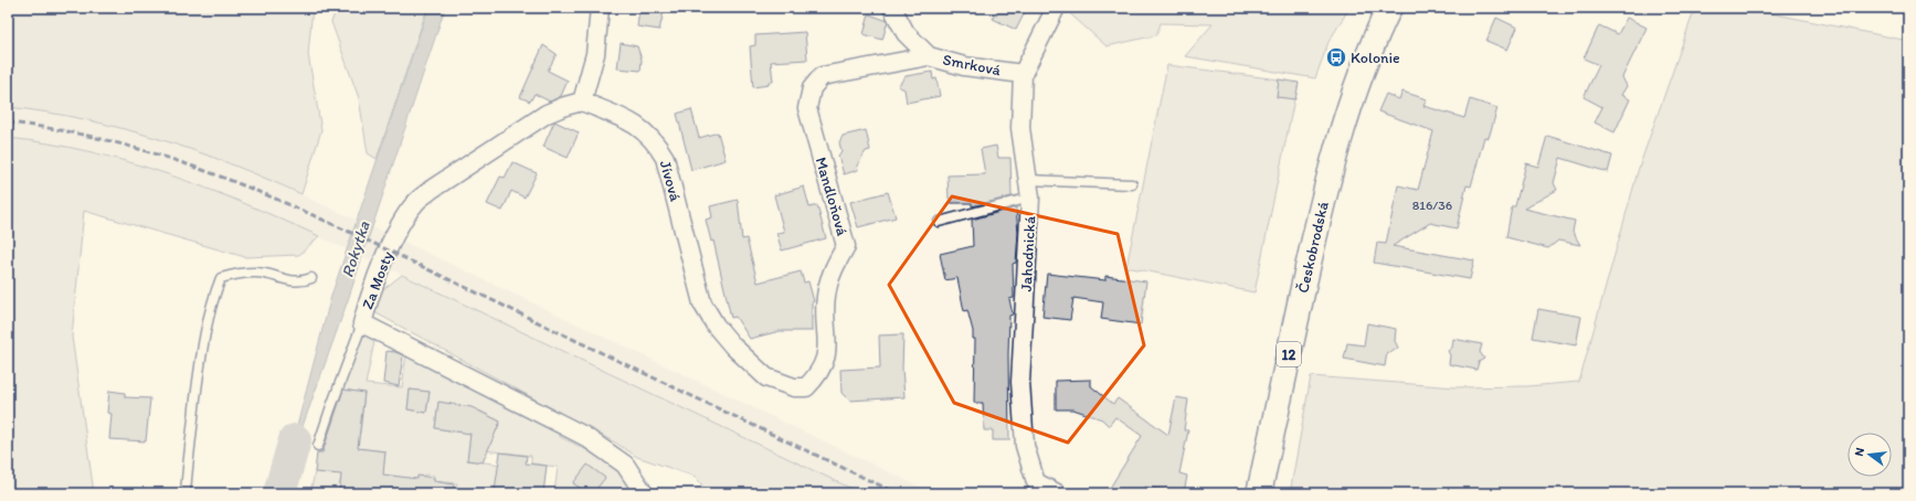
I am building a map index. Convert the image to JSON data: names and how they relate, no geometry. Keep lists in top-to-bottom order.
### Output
{
  "streets": {
    "main road": ["Českobrodská", "12"],
    "street": [
      "Smrková",
      "Jívová",
      "Mandloňová",
      "Jahodnická",
      "Za Mosty"
    ]
  },
  "crossings": [
    ["Smrková", "Mandloňová"],
    ["Smrková", "Jahodnická"],
    ["Jívová", "Mandloňová"],
    ["Jívová", "Za Mosty"]
  ],
  "water": ["Rokytka"],
  "places": {
    "bus stop": ["Kolonie"]
  },
  "house_numbers": ["816/36"],
  "north": "left"
}
